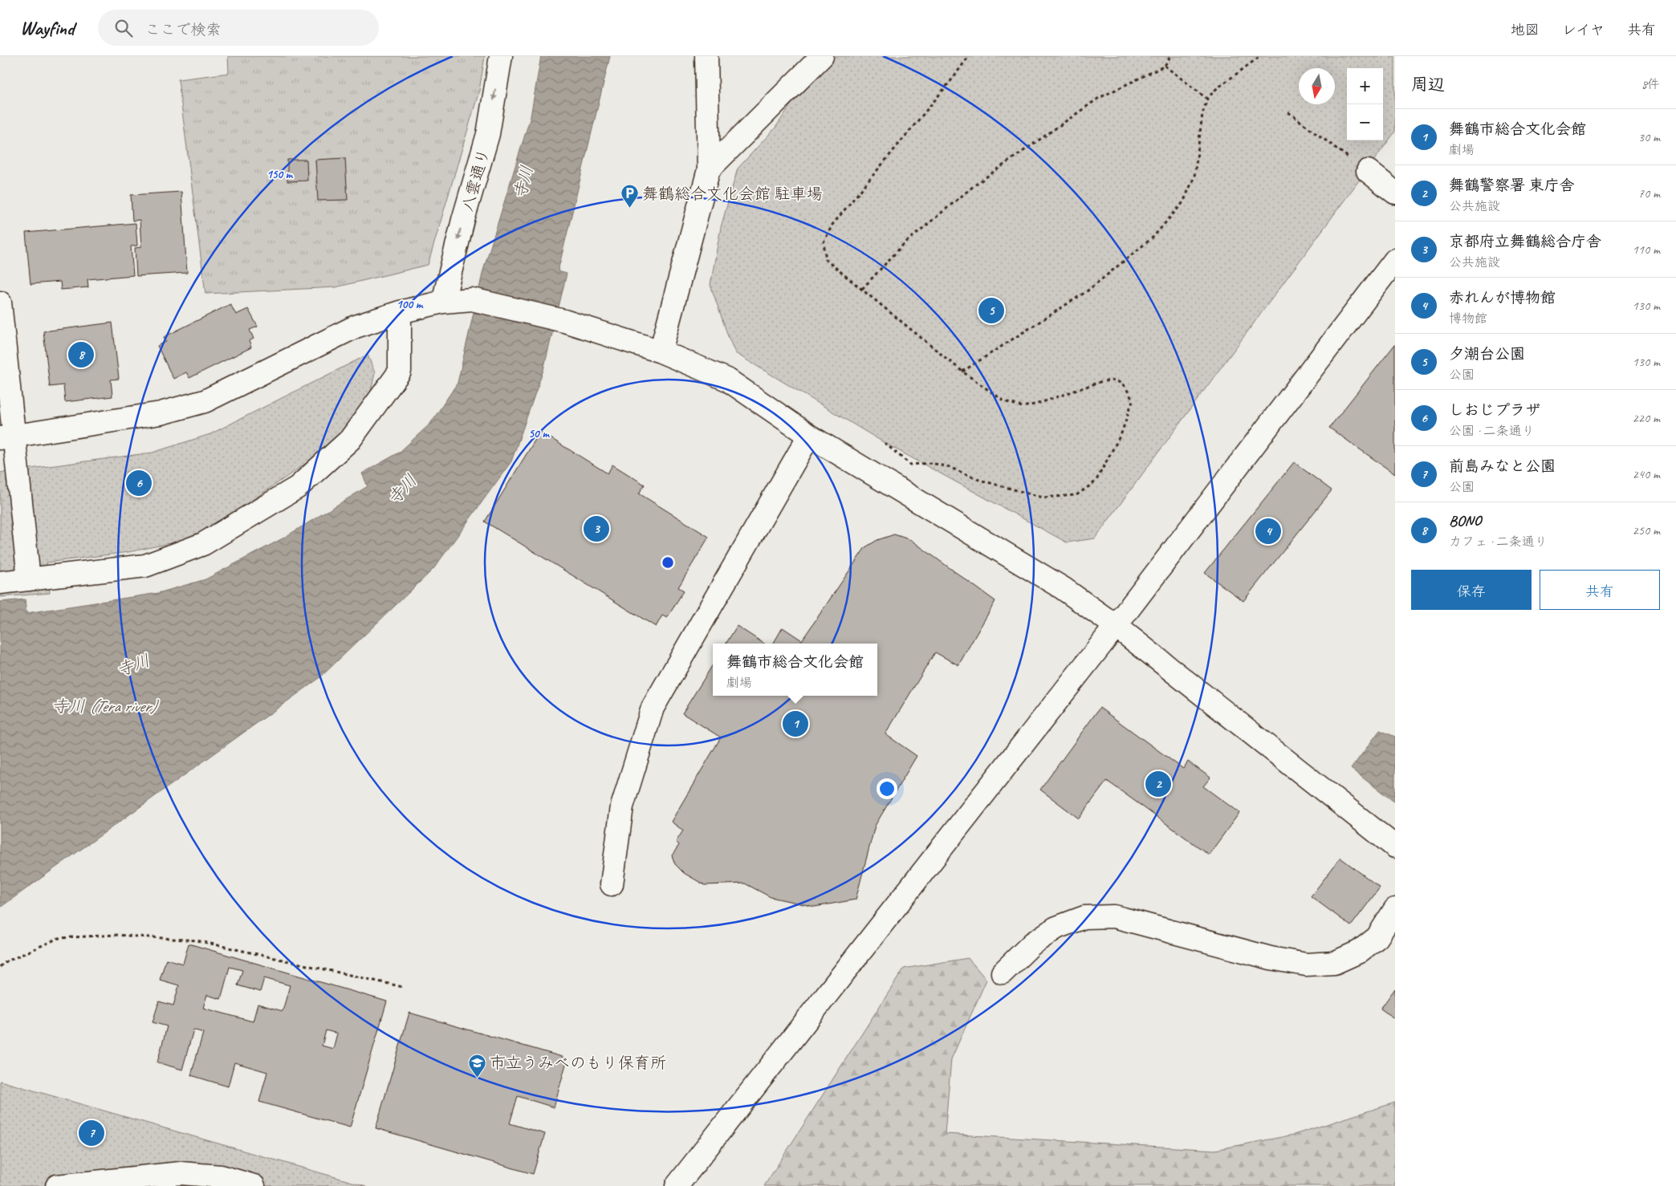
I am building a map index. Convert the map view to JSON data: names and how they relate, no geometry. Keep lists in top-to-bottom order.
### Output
{
  "streets": {
    "street": ["八雲通り"]
  },
  "one_way": ["八雲通り"],
  "water": ["寺川", "寺川 (Tera river)"],
  "places": {
    "parking": ["舞鶴総合文化会館 駐車場"],
    "school or university": ["市立うみべのもり保育所"]
  },
  "north": "bottom",
  "page": {
    "header": "Wayfind",
    "search": "ここで検索",
    "nav": ["地図", "レイヤ", "共有"],
    "heading": ["周辺", "8件"],
    "map_buttons": ["+", "−"],
    "list": [
      {
        "mark": "1",
        "name": "舞鶴市総合文化会館",
        "note": "劇場",
        "value": "30 m"
      },
      {
        "mark": "2",
        "name": "舞鶴警察署 東庁舎",
        "note": "公共施設",
        "value": "70 m"
      },
      {
        "mark": "3",
        "name": "京都府立舞鶴総合庁舎",
        "note": "公共施設",
        "value": "110 m"
      },
      {
        "mark": "4",
        "name": "赤れんが博物館",
        "note": "博物館",
        "value": "130 m"
      },
      {
        "mark": "5",
        "name": "夕潮台公園",
        "note": "公園",
        "value": "130 m"
      },
      {
        "mark": "6",
        "name": "しおじプラザ",
        "note": "公園 · 二条通り",
        "value": "220 m"
      },
      {
        "mark": "7",
        "name": "前島みなと公園",
        "note": "公園",
        "value": "240 m"
      },
      {
        "mark": "8",
        "name": "BONO",
        "note": "カフェ · 二条通り",
        "value": "250 m"
      }
    ],
    "pins": [
      "5",
      "8",
      "6",
      "3",
      "4",
      "1",
      "2",
      "7"
    ],
    "buttons": ["保存", "共有"],
    "popup": ["舞鶴市総合文化会館", "劇場"]
  },
  "rings": ["150 m", "100 m", "50 m"]
}
